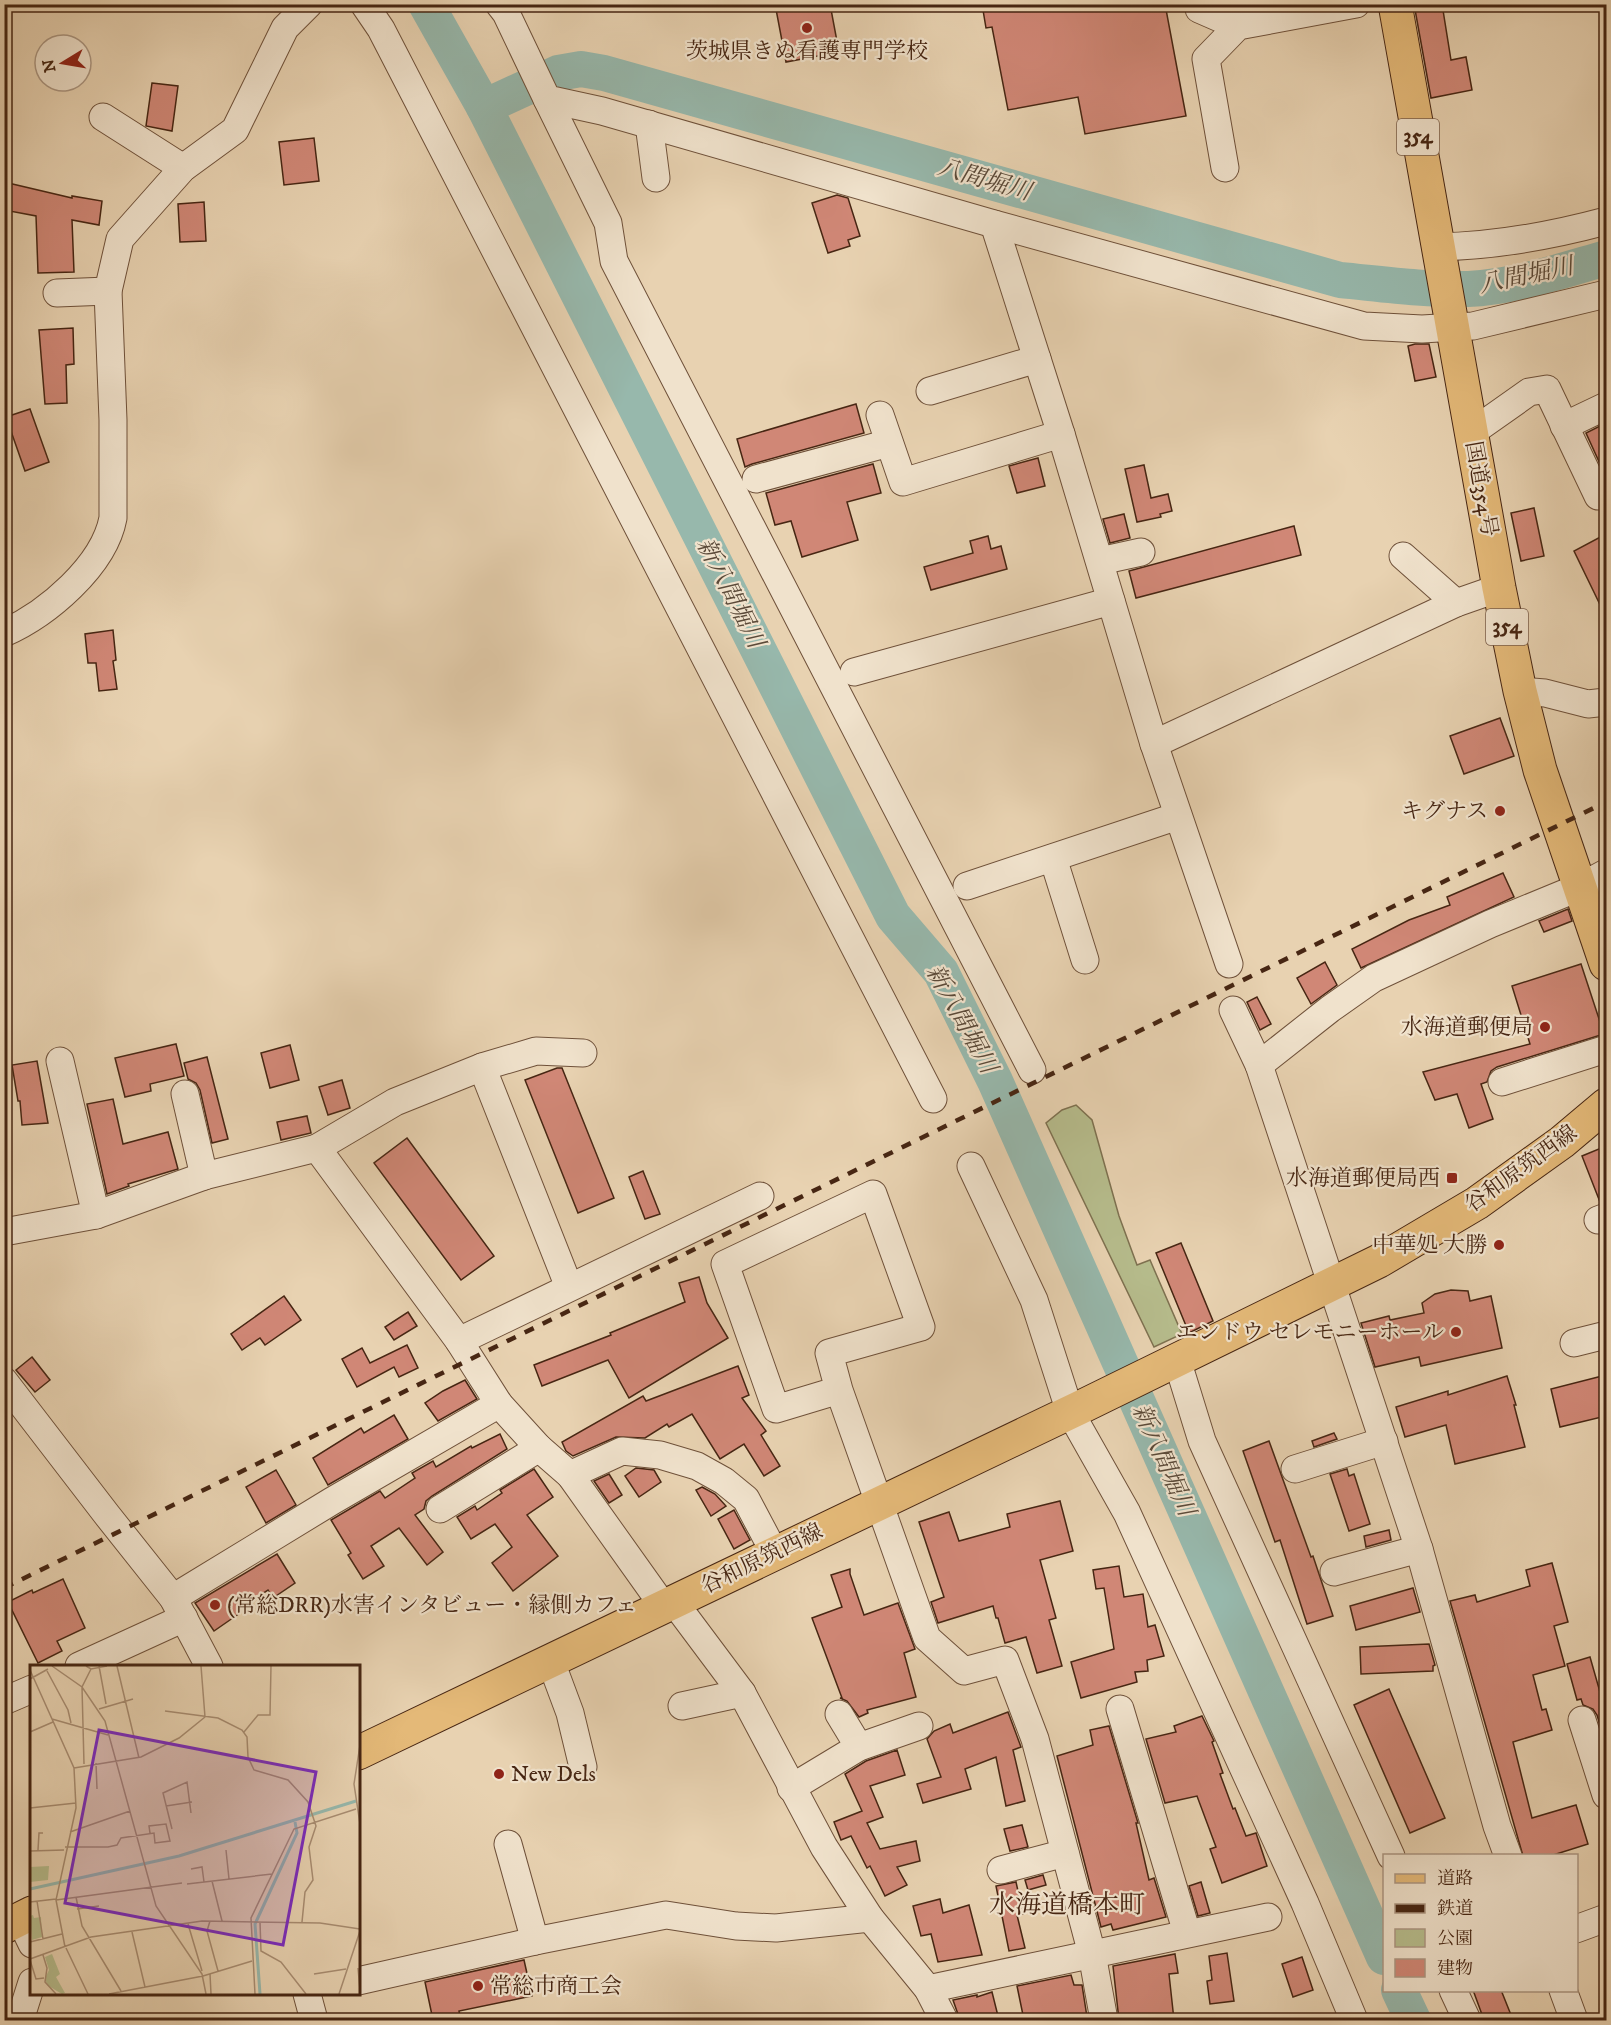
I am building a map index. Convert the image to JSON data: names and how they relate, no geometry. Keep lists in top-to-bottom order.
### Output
{
  "streets": {
    "main road": ["354", "国道354号", "谷和原筑西線"]
  },
  "districts": ["水海道橋本町"],
  "water": ["八間堀川", "新八間堀川"],
  "places": {
    "other": [
      "茨城県きぬ看護専門学校",
      "キグナス",
      "水海道郵便局",
      "中華処 大勝",
      "エンドウ セレモニーホール",
      "(常総DRR)水害インタビュー・縁側カフェ",
      "New Dels",
      "常総市商工会"
    ],
    "transit": ["水海道郵便局西"]
  },
  "legend": [
    "道路",
    "鉄道",
    "公園",
    "建物"
  ],
  "north": "left"
}
